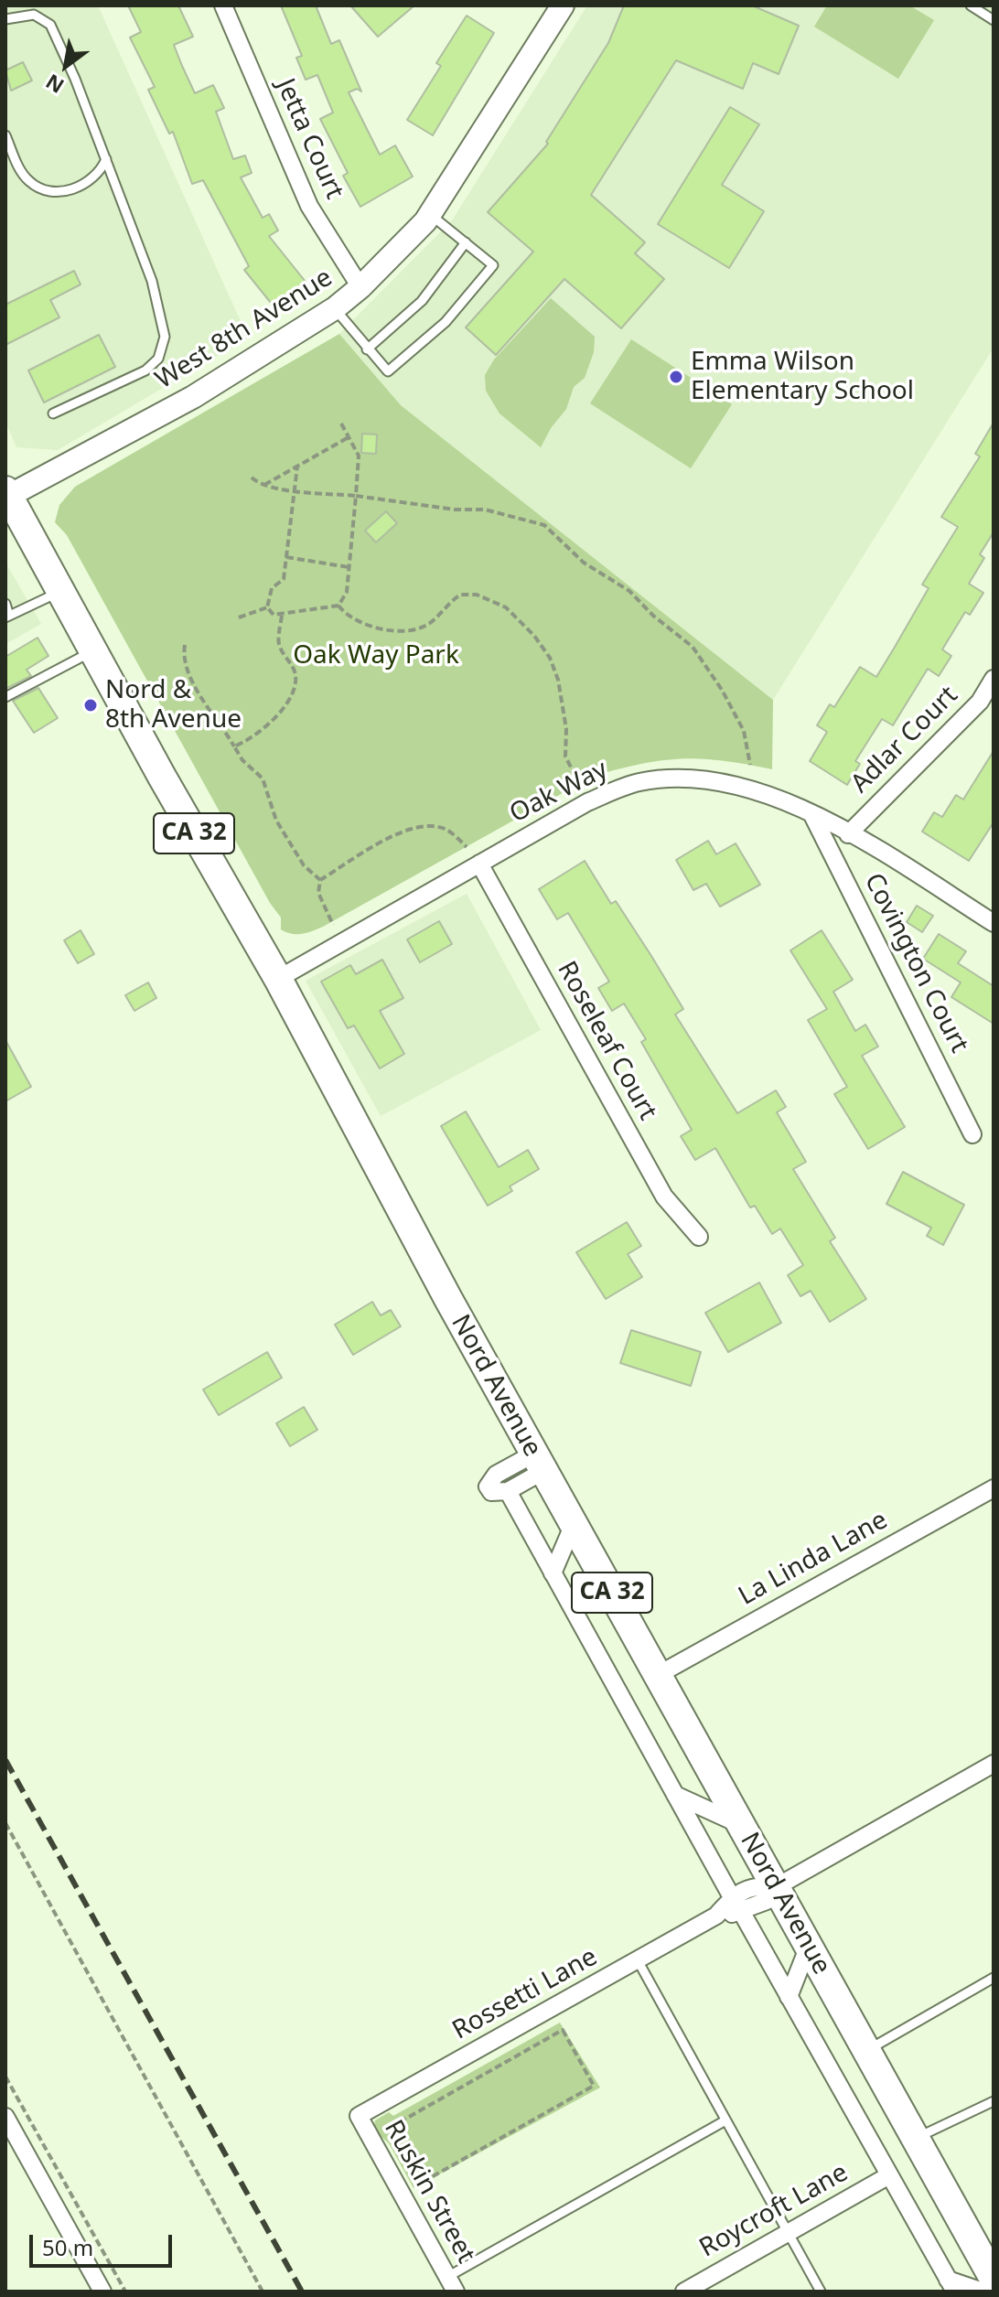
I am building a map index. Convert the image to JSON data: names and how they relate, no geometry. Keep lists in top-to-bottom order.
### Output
{
  "streets": {
    "main road": ["CA 32", "Nord Avenue"],
    "street": [
      "Jetta Court",
      "West 8th Avenue",
      "Adlar Court",
      "Oak Way",
      "Covington Court",
      "Roseleaf Court",
      "La Linda Lane",
      "Rossetti Lane",
      "Ruskin Street",
      "Roycroft Lane"
    ]
  },
  "crossings": [
    ["Jetta Court", "West 8th Avenue"],
    ["West 8th Avenue", "Nord Avenue"],
    ["Adlar Court", "Oak Way"],
    ["Oak Way", "Covington Court"],
    ["Oak Way", "Roseleaf Court"],
    ["Oak Way", "Nord Avenue"],
    ["Nord Avenue", "La Linda Lane"],
    ["Nord Avenue", "Rossetti Lane"],
    ["Nord Avenue", "Roycroft Lane"],
    ["Rossetti Lane", "Ruskin Street"]
  ],
  "parks": ["Oak Way Park"],
  "places": ["Emma Wilson Elementary School", "Nord & 8th Avenue"],
  "scale_bar": "50 m",
  "north": "bottom left"
}
